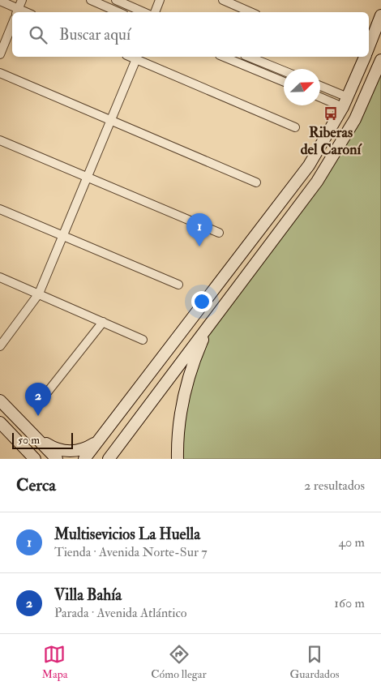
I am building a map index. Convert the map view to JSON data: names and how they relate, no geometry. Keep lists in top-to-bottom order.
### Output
{
  "places": {
    "bus stop": ["Riberas del Caroní"]
  },
  "scale_bar": "50 m",
  "north": "top right",
  "page": {
    "search": "Buscar aquí",
    "pins": ["1", "2"],
    "scale": "50 m",
    "heading": ["Cerca", "2 resultados"],
    "list": [
      {
        "mark": "1",
        "name": "Multisevicios La Huella",
        "note": "Tienda · Avenida Norte-Sur 7",
        "value": "40 m"
      },
      {
        "mark": "2",
        "name": "Villa Bahía",
        "note": "Parada · Avenida Atlántico",
        "value": "160 m"
      }
    ],
    "nav": ["Mapa", "Cómo llegar", "Guardados"]
  }
}
